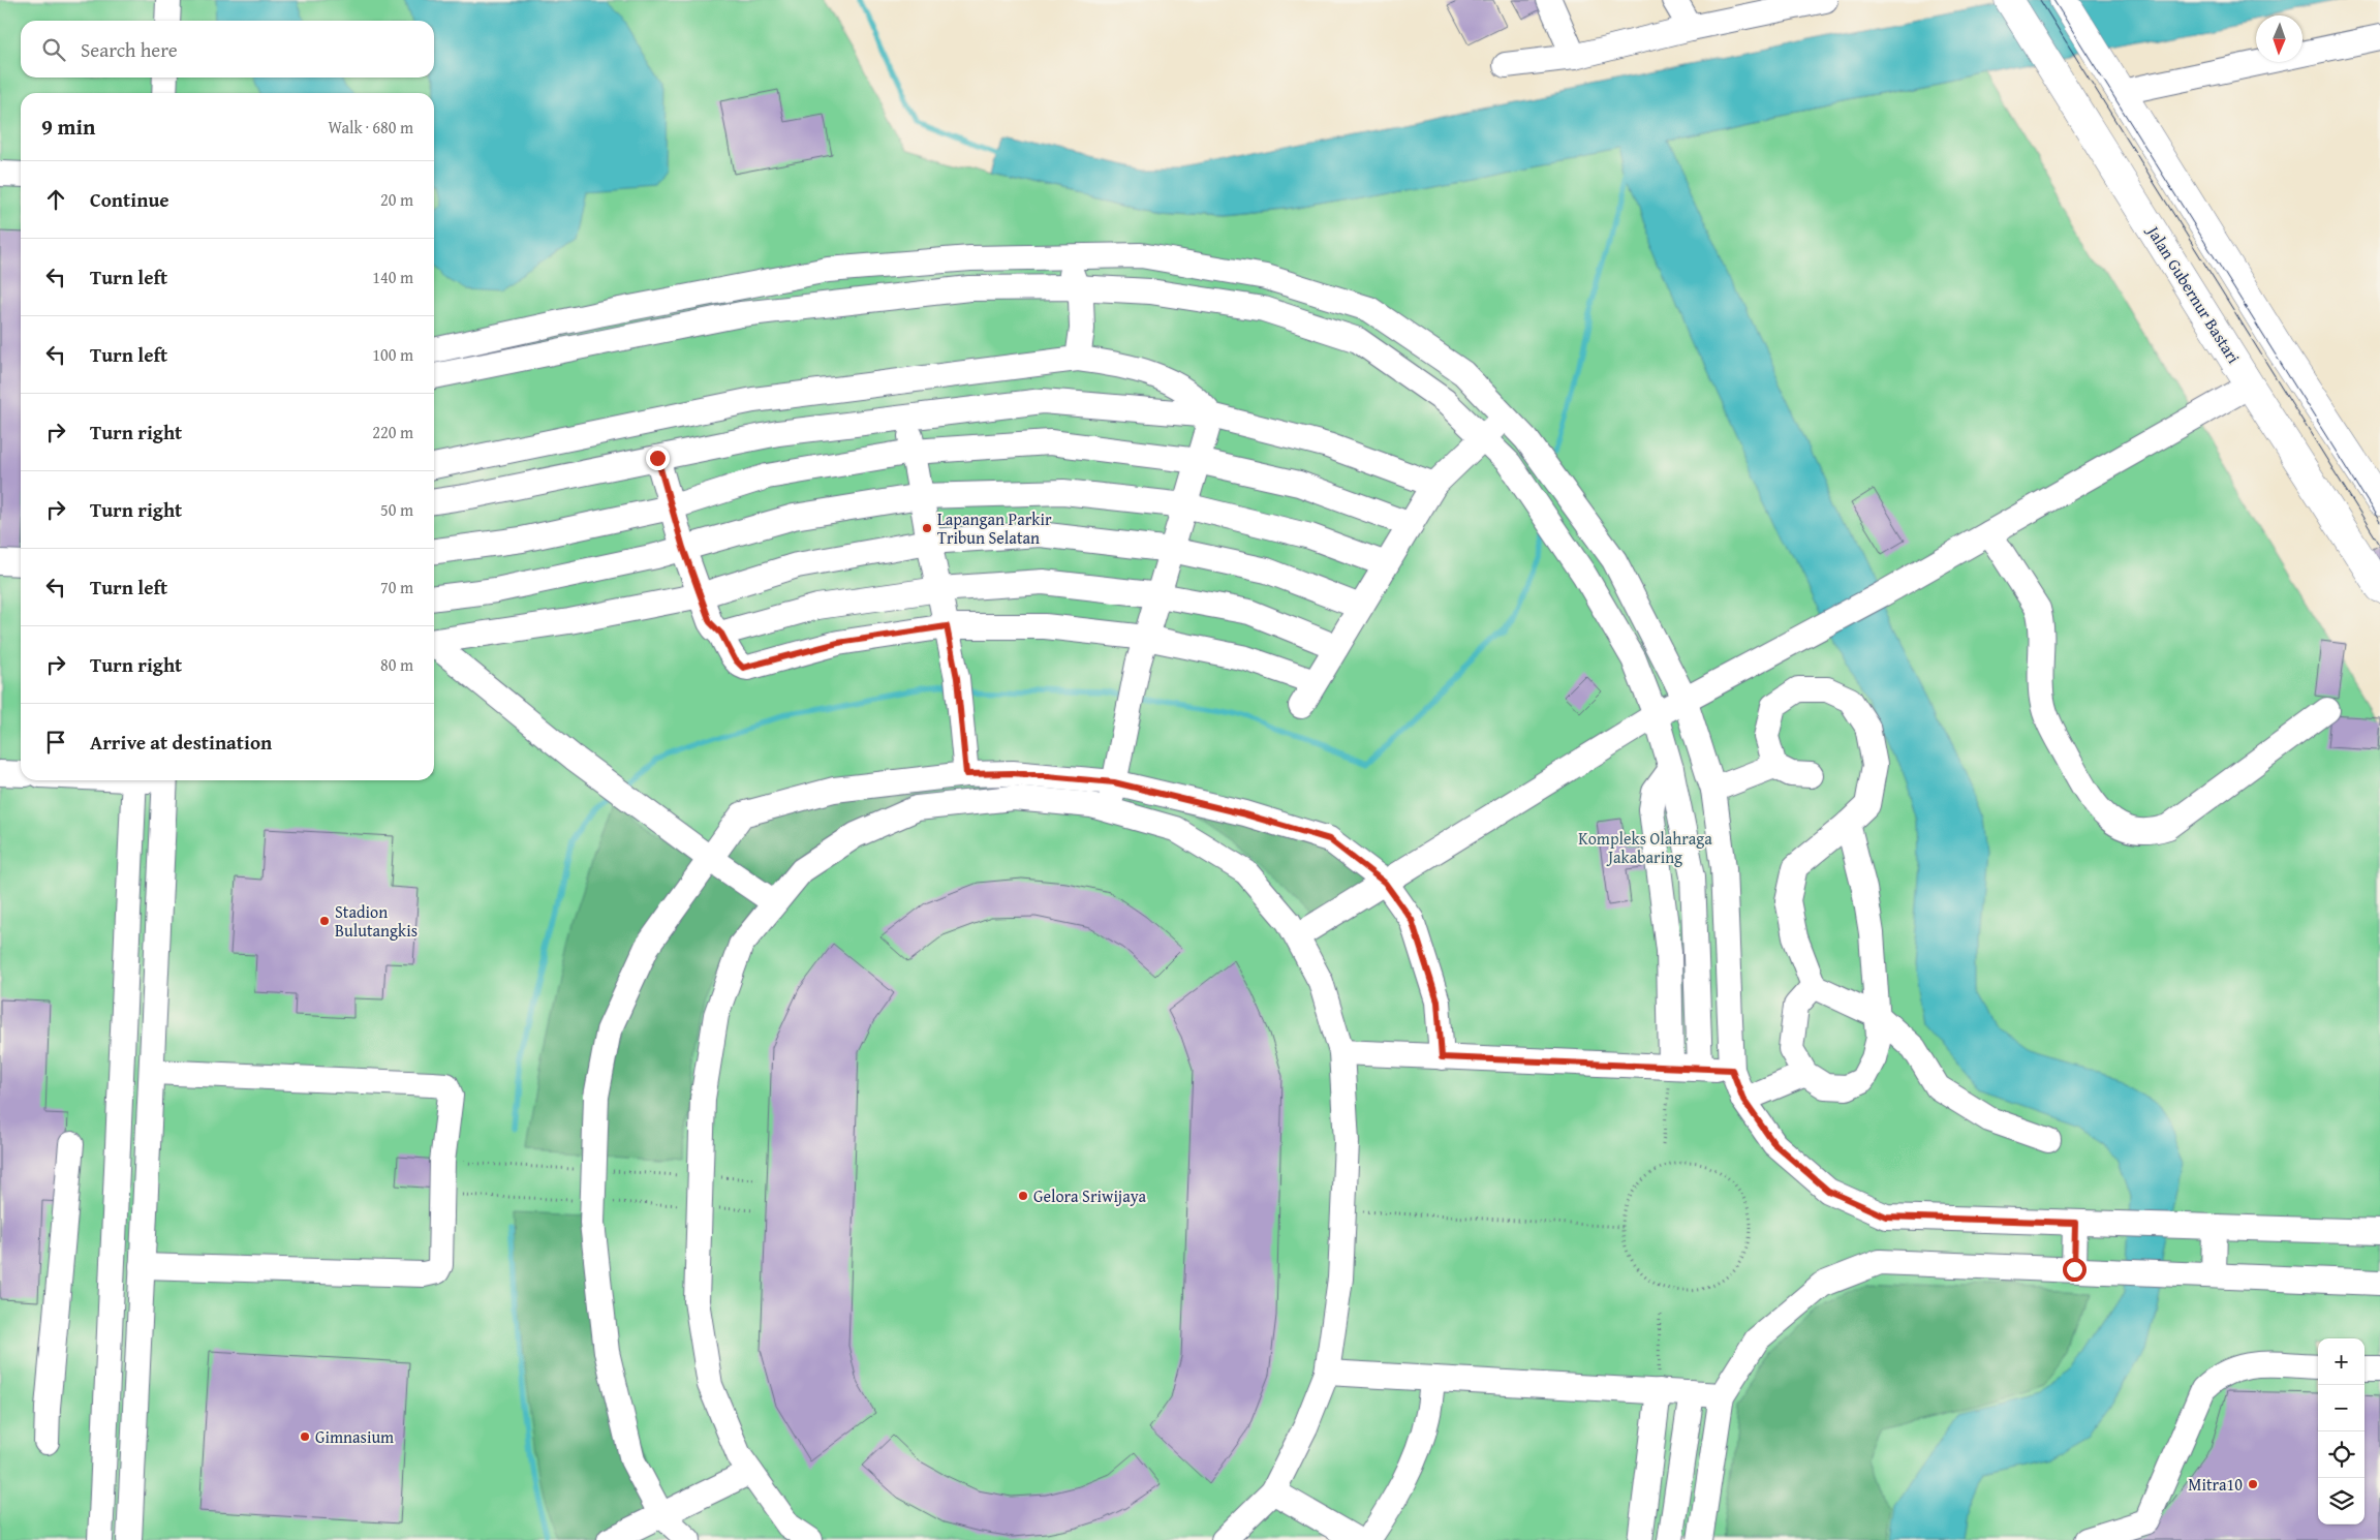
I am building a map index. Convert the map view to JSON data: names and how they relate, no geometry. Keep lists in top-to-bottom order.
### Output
{
  "streets": {
    "highway": ["Jalan Gubernur Bastari"]
  },
  "parks": ["Kompleks Olahraga Jakabaring"],
  "places": [
    "Lapangan Parkir Tribun Selatan",
    "Stadion Bulutangkis",
    "Gelora Sriwijaya",
    "Gimnasium",
    "Mitra10"
  ],
  "north": "bottom",
  "page": {
    "search": "Search here",
    "heading": ["9 min", "Walk · 680 m"],
    "list": [
      ["Continue", "20 m"],
      ["Turn left", "140 m"],
      ["Turn left", "100 m"],
      ["Turn right", "220 m"],
      ["Turn right", "50 m"],
      ["Turn left", "70 m"],
      ["Turn right", "80 m"],
      "Arrive at destination"
    ],
    "map_buttons": ["+", "−"]
  }
}
